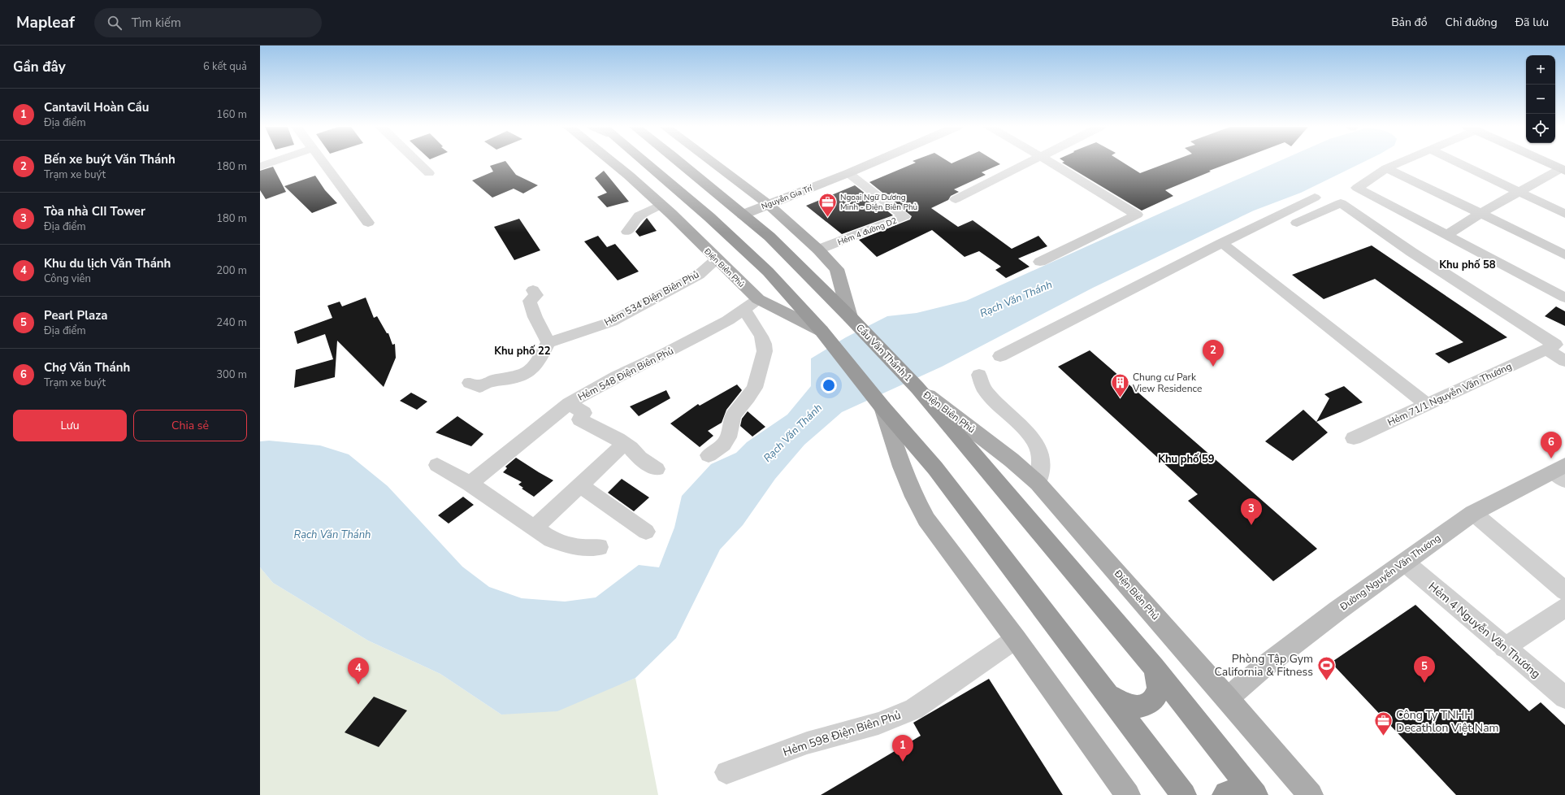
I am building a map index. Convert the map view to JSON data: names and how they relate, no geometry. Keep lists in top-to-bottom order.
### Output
{
  "streets": {
    "highway": ["Điện Biên Phủ", "Cầu Văn Thánh 1"],
    "street": [
      "Nguyễn Gia Trí",
      "Hẻm 4 đường D2",
      "Hẻm 534 Điện Biên Phủ",
      "Hẻm 548 Điện Biên Phủ",
      "Hẻm 71/1 Nguyễn Văn Thương",
      "Đường Nguyễn Văn Thương",
      "Hẻm 4 Nguyễn Văn Thương",
      "Hẻm 598 Điện Biên Phủ"
    ]
  },
  "crossings": [
    ["Nguyễn Gia Trí", "Hẻm 4 đường D2"],
    ["Điện Biên Phủ", "Hẻm 534 Điện Biên Phủ"],
    ["Điện Biên Phủ", "Cầu Văn Thánh 1"],
    ["Điện Biên Phủ", "Hẻm 548 Điện Biên Phủ"],
    ["Điện Biên Phủ", "Đường Nguyễn Văn Thương"],
    ["Đường Nguyễn Văn Thương", "Hẻm 4 Nguyễn Văn Thương"]
  ],
  "districts": ["Khu phố 58", "Khu phố 22", "Khu phố 59"],
  "water": ["Rạch Văn Thánh"],
  "places": {
    "office": ["Ngoại Ngữ Dương Minh - Điện Biên Phủ", "Công Ty TNHH Decathlon Việt Nam"],
    "building": ["Chung cư Park View Residence"],
    "sports": ["Phòng Tập Gym California & Fitness"]
  },
  "page": {
    "header": "Mapleaf",
    "search": "Tìm kiếm",
    "nav": ["Bản đồ", "Chỉ đường", "Đã lưu"],
    "heading": ["Gần đây", "6 kết quả"],
    "map_buttons": ["+", "−"],
    "list": [
      {
        "mark": "1",
        "name": "Cantavil Hoàn Cầu",
        "note": "Địa điểm",
        "value": "160 m"
      },
      {
        "mark": "2",
        "name": "Bến xe buýt Văn Thánh",
        "note": "Trạm xe buýt",
        "value": "180 m"
      },
      {
        "mark": "3",
        "name": "Tòa nhà CII Tower",
        "note": "Địa điểm",
        "value": "180 m"
      },
      {
        "mark": "4",
        "name": "Khu du lịch Văn Thánh",
        "note": "Công viên",
        "value": "200 m"
      },
      {
        "mark": "5",
        "name": "Pearl Plaza",
        "note": "Địa điểm",
        "value": "240 m"
      },
      {
        "mark": "6",
        "name": "Chợ Văn Thánh",
        "note": "Trạm xe buýt",
        "value": "300 m"
      }
    ],
    "pins": [
      "2",
      "6",
      "3",
      "5",
      "4",
      "1"
    ],
    "buttons": ["Lưu", "Chia sẻ"]
  }
}
